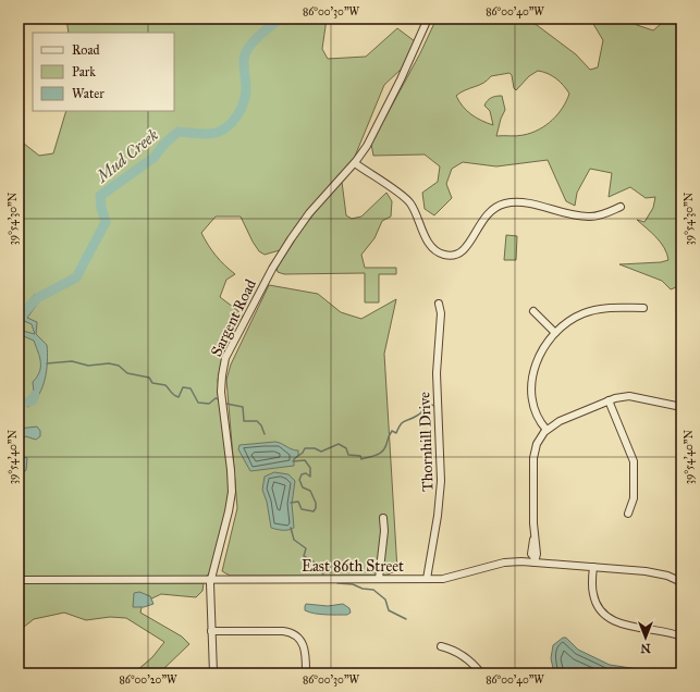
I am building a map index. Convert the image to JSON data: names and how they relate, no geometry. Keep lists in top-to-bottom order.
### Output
{
  "streets": {
    "street": ["Sargent Road", "Thornhill Drive", "East 86th Street"]
  },
  "crossings": [
    ["Sargent Road", "East 86th Street"],
    ["Thornhill Drive", "East 86th Street"]
  ],
  "water": ["Mud Creek"],
  "legend": ["Road", "Park", "Water"],
  "north": "bottom",
  "coordinates": [
    "86°00'30\"W",
    "86°00'40\"W",
    "39°54'30\"N",
    "39°54'40\"N",
    "86°00'20\"W"
  ]
}
